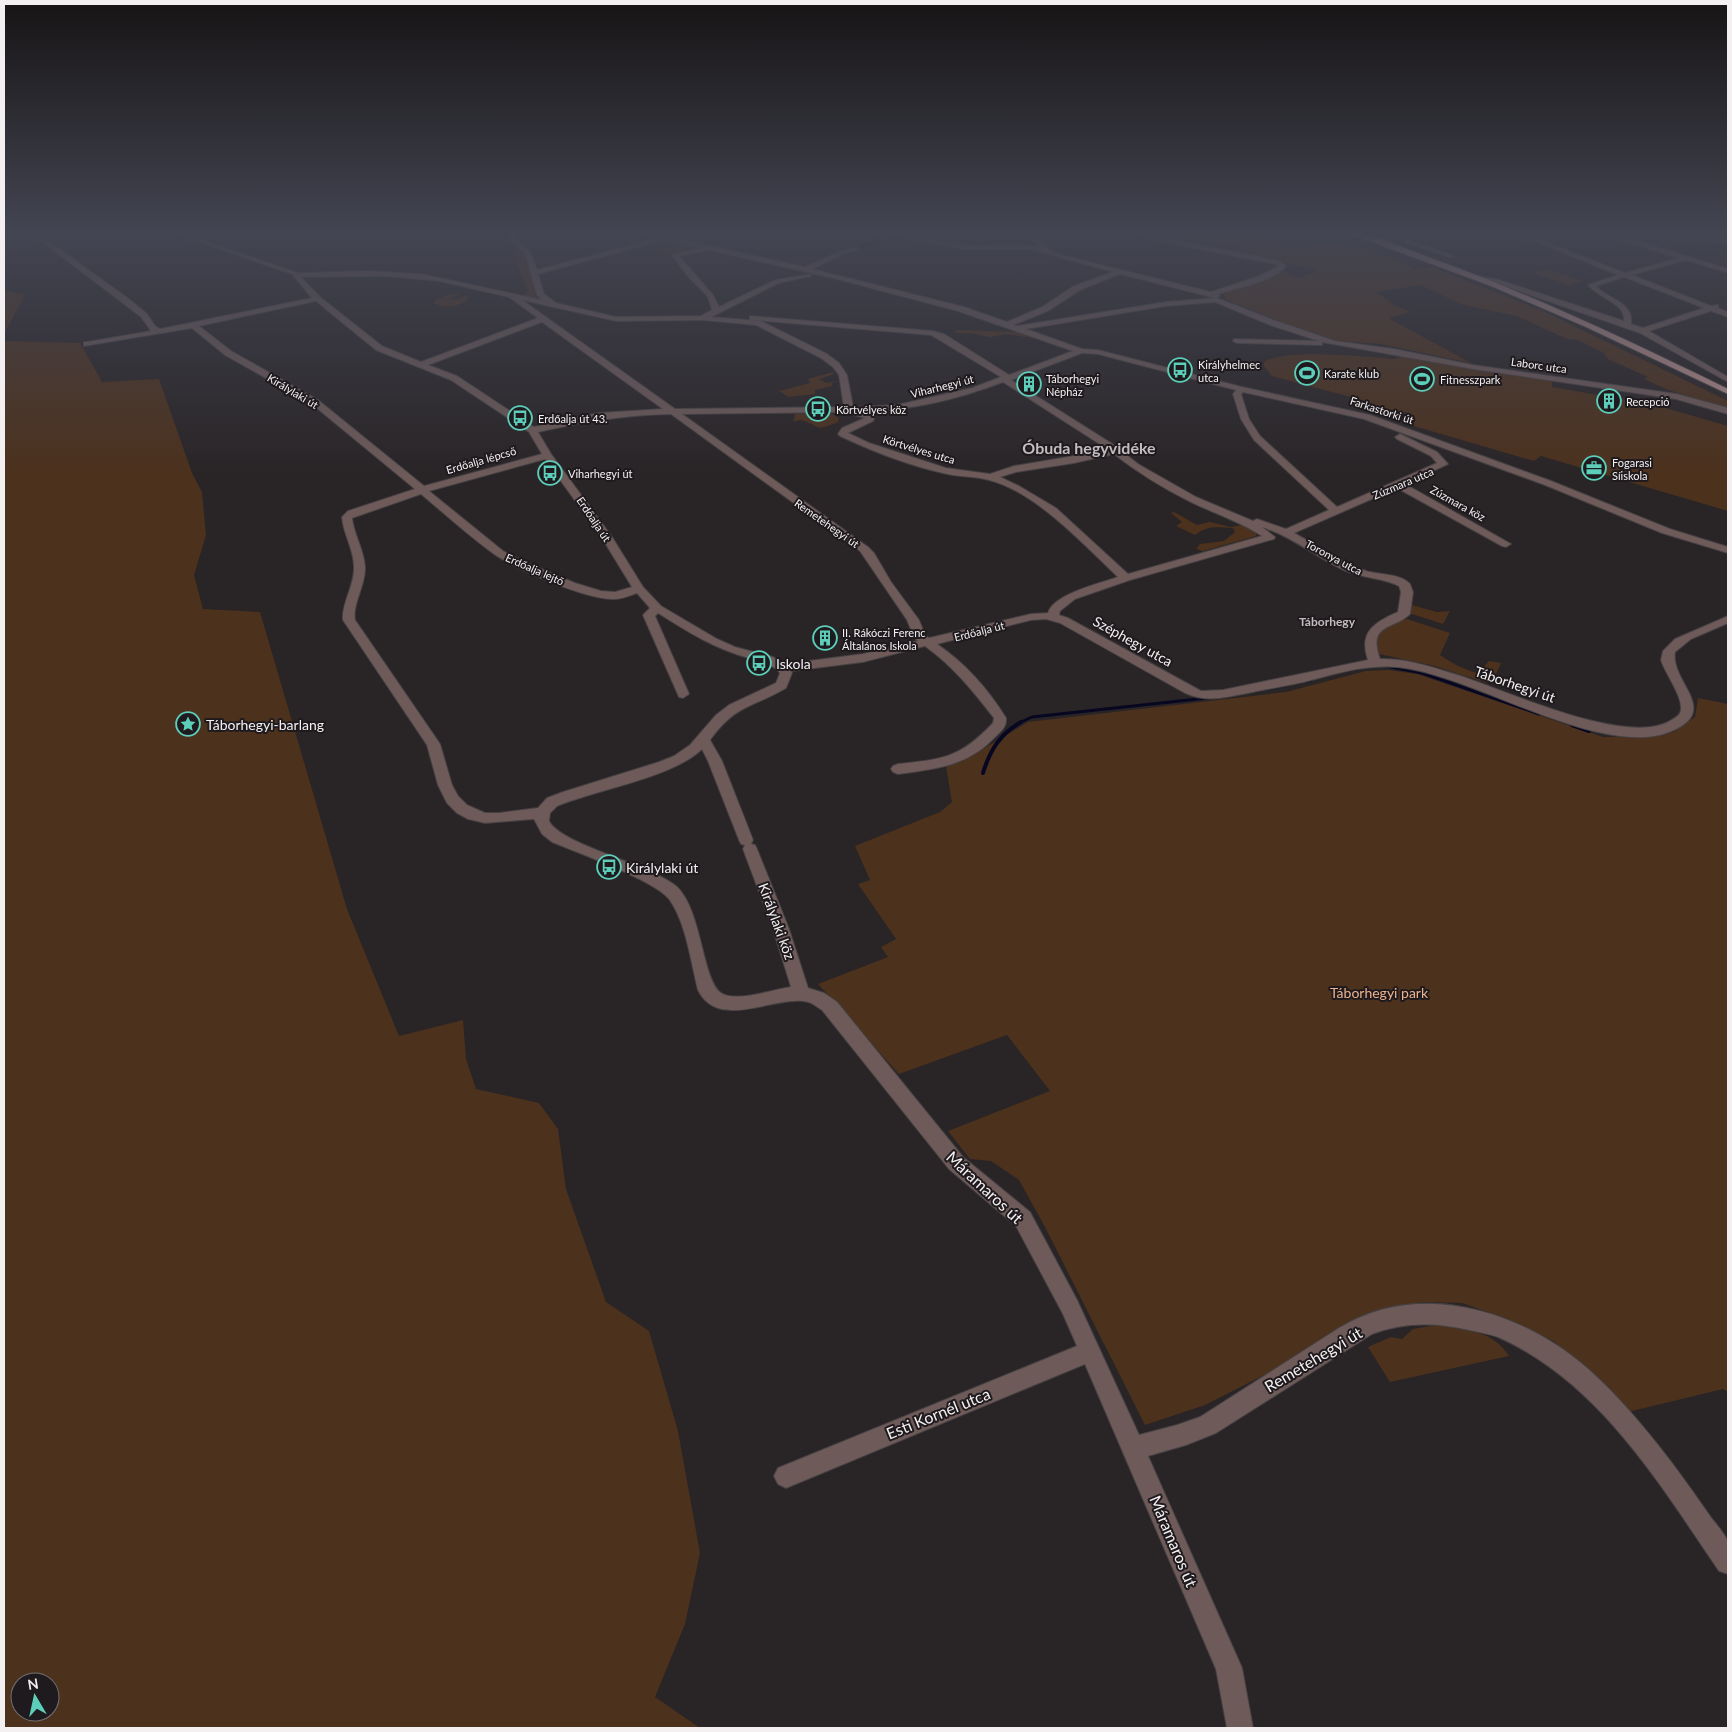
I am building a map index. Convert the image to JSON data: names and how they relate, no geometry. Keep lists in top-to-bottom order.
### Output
{
  "streets": {
    "street": [
      "Laborc utca",
      "Viharhegyi út",
      "Királylaki út",
      "Farkastorki út",
      "Körtvélyes utca",
      "Erdőalja lépcső",
      "Zúzmara utca",
      "Zúzmara köz",
      "Erdőalja út",
      "Remetehegyi út",
      "Toronya utca",
      "Erdőalja lejtő",
      "Széphegy utca",
      "Táborhegyi út",
      "Királylaki köz",
      "Máramaros út",
      "Esti Kornél utca"
    ]
  },
  "crossings": [
    ["Viharhegyi út", "Farkastorki út"],
    ["Viharhegyi út", "Körtvélyes utca"],
    ["Viharhegyi út", "Erdőalja út"],
    ["Viharhegyi út", "Remetehegyi út"],
    ["Viharhegyi út", "Toronya utca"],
    ["Királylaki út", "Erdőalja lépcső"],
    ["Királylaki út", "Erdőalja lejtő"],
    ["Farkastorki út", "Zúzmara utca"],
    ["Körtvélyes utca", "Toronya utca"],
    ["Erdőalja lépcső", "Erdőalja út"],
    ["Erdőalja lépcső", "Erdőalja lejtő"],
    ["Zúzmara utca", "Zúzmara köz"],
    ["Zúzmara utca", "Toronya utca"],
    ["Erdőalja út", "Remetehegyi út"],
    ["Erdőalja út", "Erdőalja lejtő"],
    ["Erdőalja út", "Széphegy utca"],
    ["Remetehegyi út", "Máramaros út"],
    ["Toronya utca", "Táborhegyi út"],
    ["Széphegy utca", "Táborhegyi út"],
    ["Királylaki köz", "Máramaros út"],
    ["Máramaros út", "Esti Kornél utca"]
  ],
  "districts": ["Óbuda hegyvidéke", "Táborhegy"],
  "parks": ["Táborhegyi park"],
  "places": {
    "bus stop": [
      "Királyhelmec utca",
      "Körtvélyes köz",
      "Erdőalja út 43.",
      "Viharhegyi út",
      "Iskola",
      "Királylaki út"
    ],
    "sports": ["Karate klub", "Fitnesszpark"],
    "building": ["Táborhegyi Népház", "Recepció", "II. Rákóczi Ferenc Általános Iskola"],
    "office": ["Fogarasi Síiskola"],
    "place": ["Táborhegyi-barlang"]
  },
  "north": "top"
}
